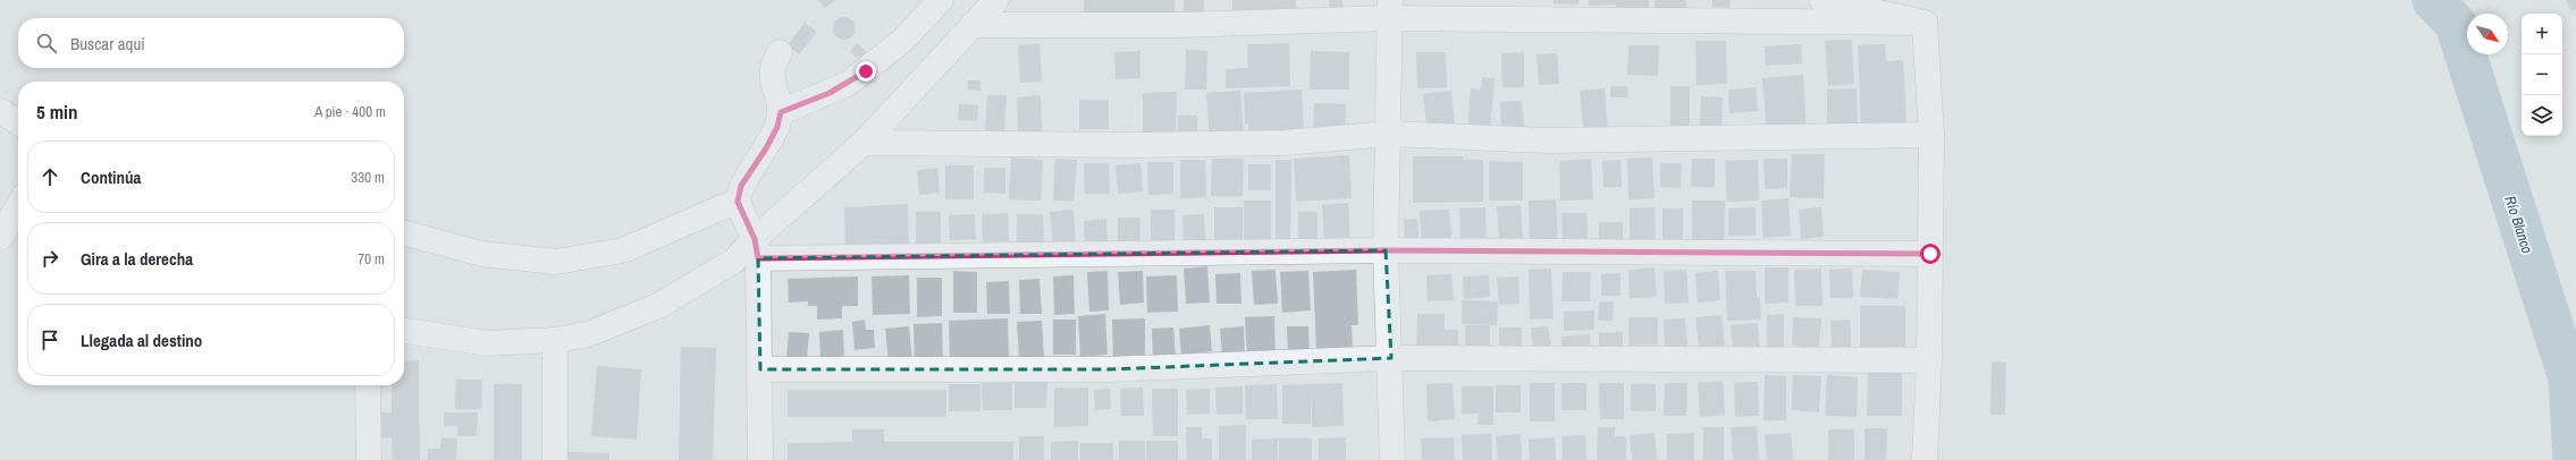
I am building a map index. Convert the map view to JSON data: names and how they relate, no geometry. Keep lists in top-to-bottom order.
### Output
{
  "water": ["Río Blanco"],
  "north": "bottom right",
  "page": {
    "map_buttons": ["+", "−"],
    "search": "Buscar aquí",
    "heading": ["5 min", "A pie · 400 m"],
    "list": [
      ["Continúa", "330 m"],
      ["Gira a la derecha", "70 m"],
      "Llegada al destino"
    ]
  }
}
